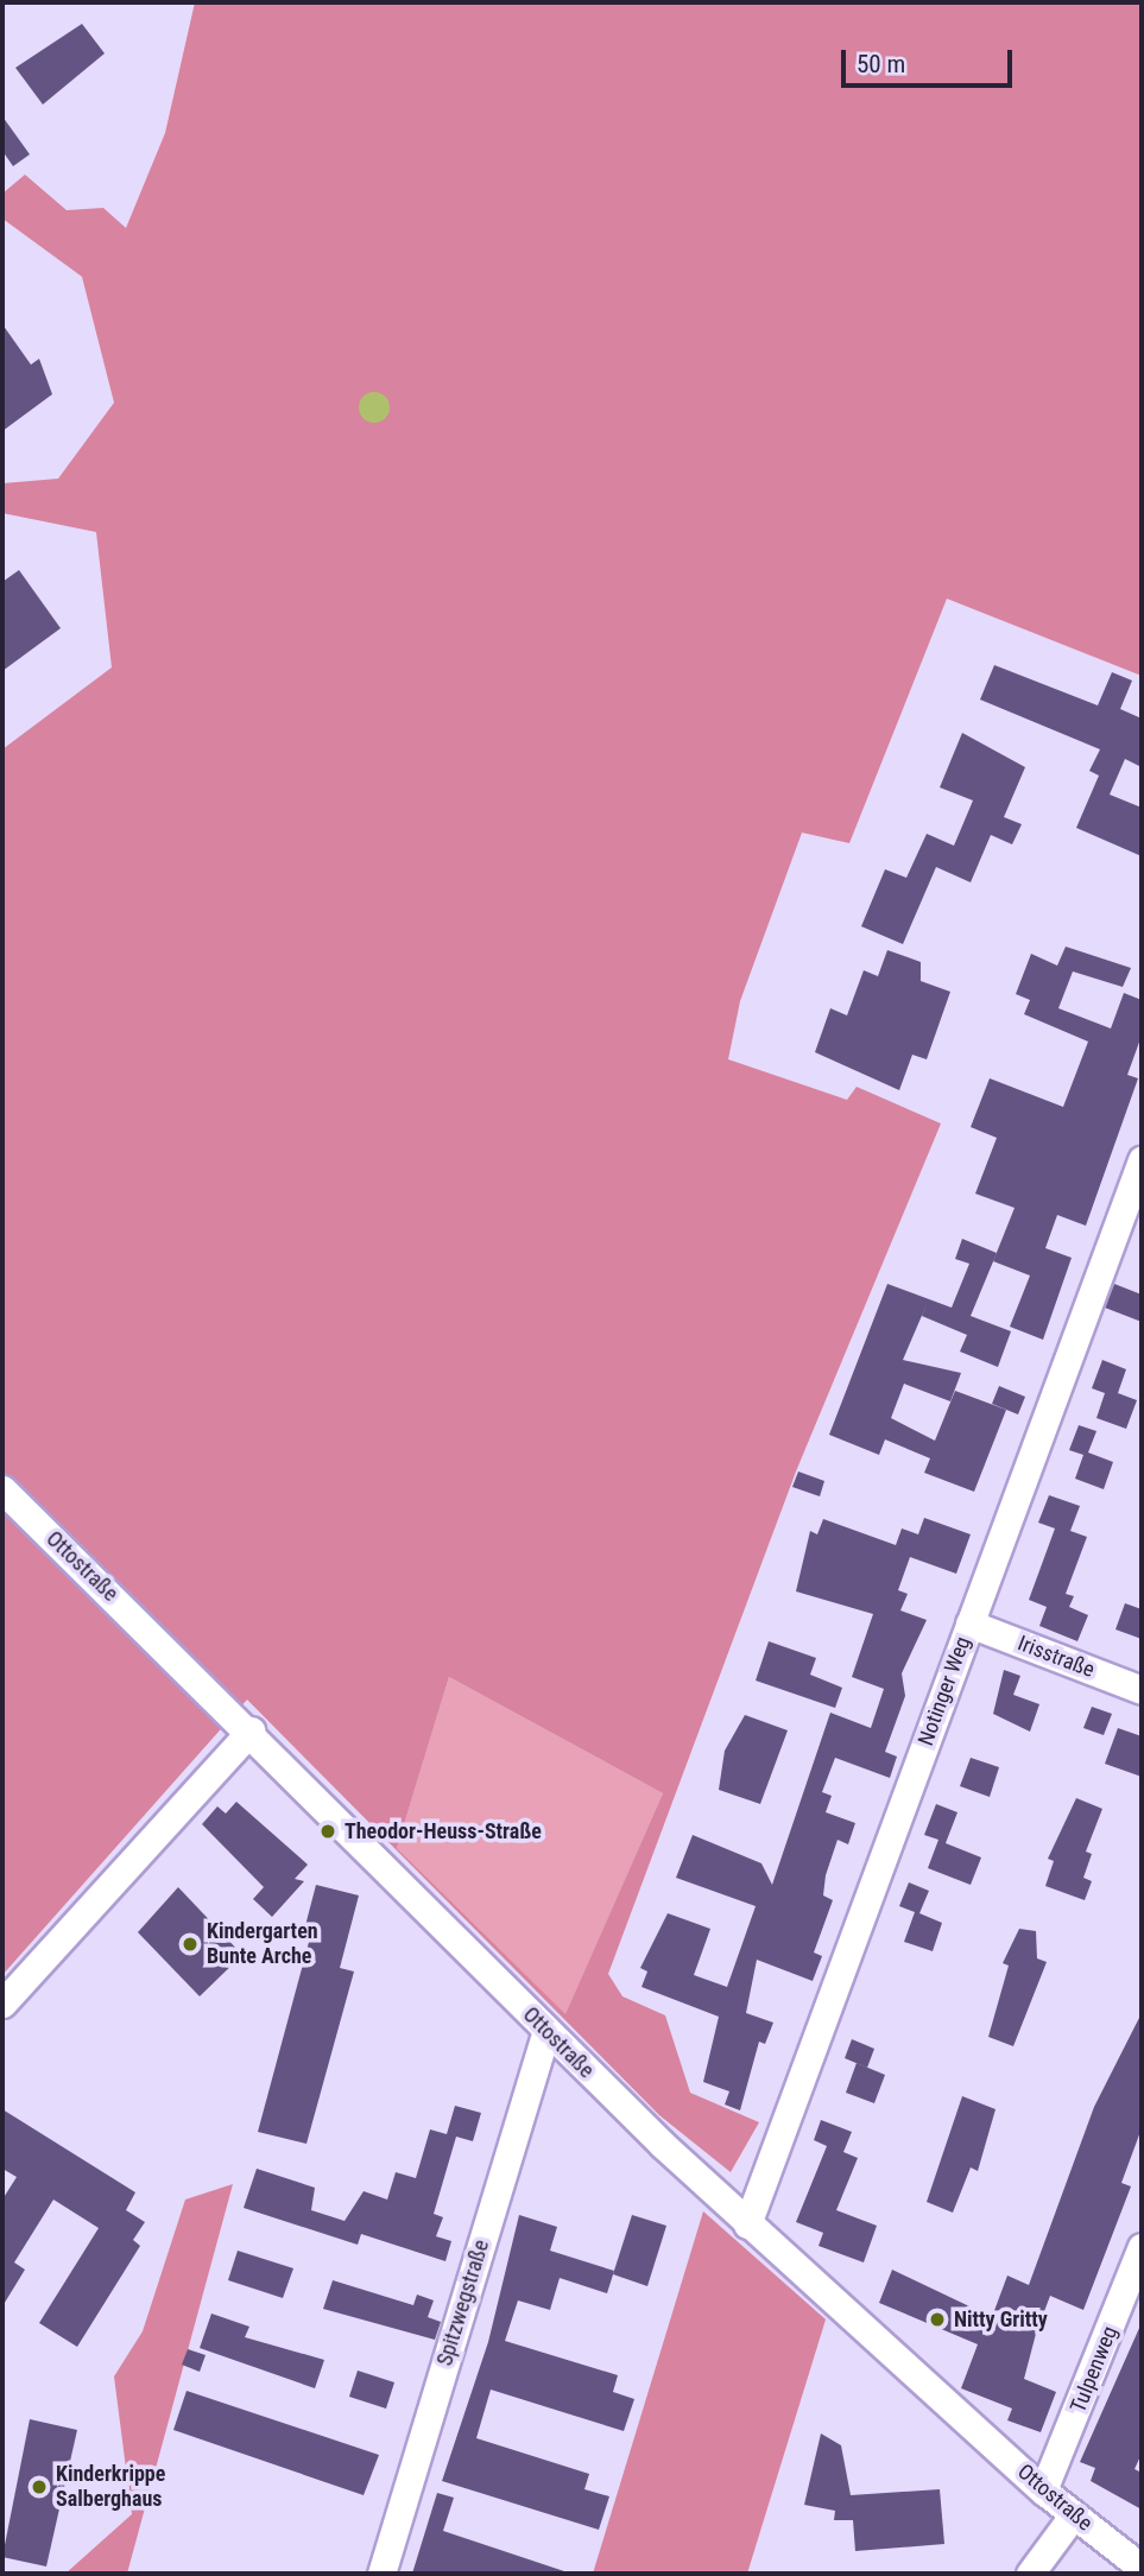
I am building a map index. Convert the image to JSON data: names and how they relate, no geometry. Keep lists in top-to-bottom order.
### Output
{
  "streets": {
    "street": [
      "Ottostraße",
      "Irisstraße",
      "Notinger Weg",
      "Spitzwegstraße",
      "Tulpenweg"
    ]
  },
  "crossings": [
    ["Ottostraße", "Notinger Weg"],
    ["Ottostraße", "Spitzwegstraße"],
    ["Ottostraße", "Tulpenweg"],
    ["Irisstraße", "Notinger Weg"]
  ],
  "places": [
    "Theodor-Heuss-Straße",
    "Kindergarten Bunte Arche",
    "Nitty Gritty",
    "Kinderkrippe Salberghaus"
  ],
  "scale_bar": "50 m"
}
